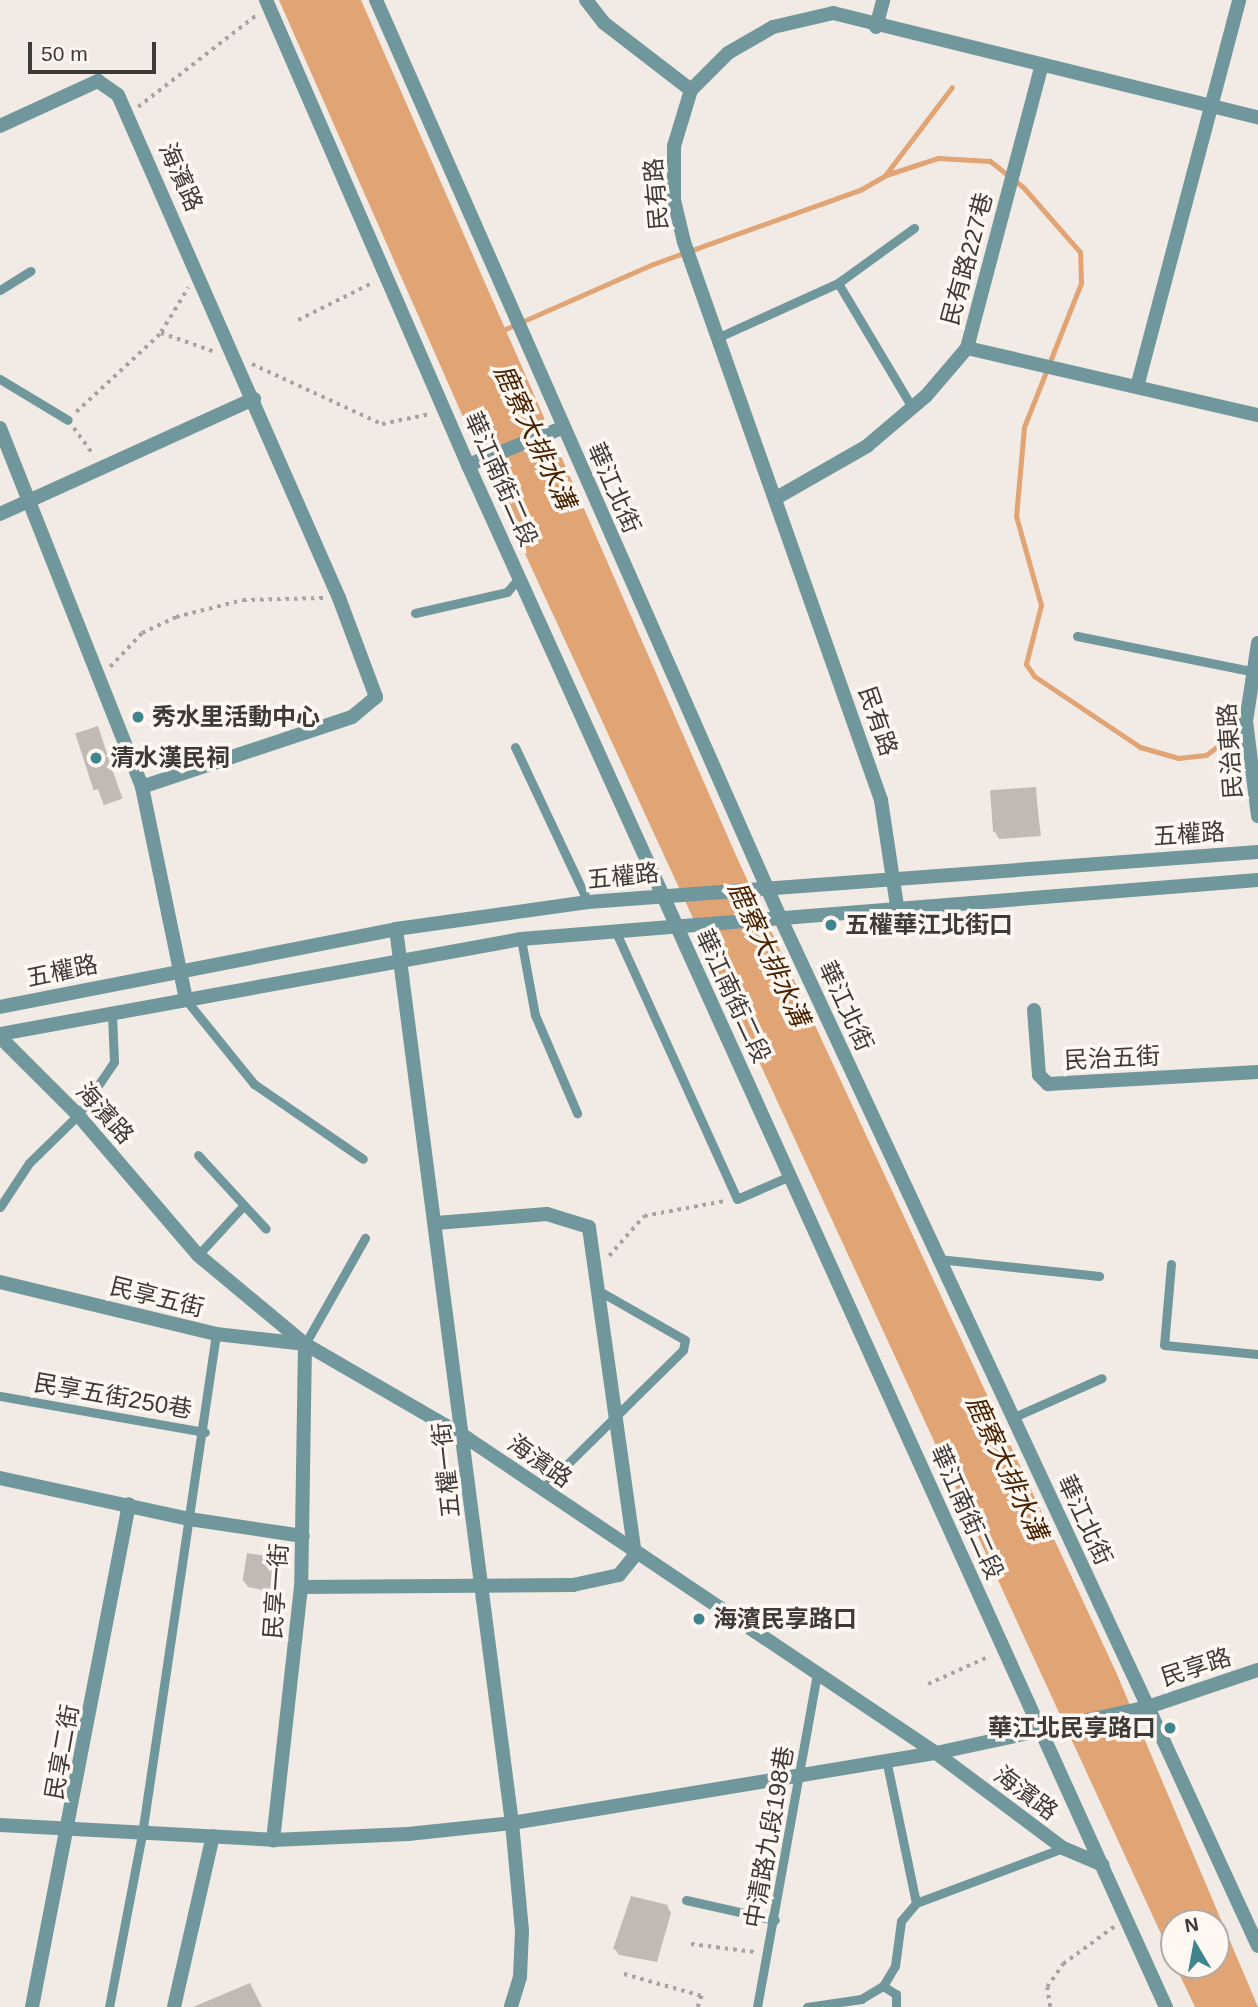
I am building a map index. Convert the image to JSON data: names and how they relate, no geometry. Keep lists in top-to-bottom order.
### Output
{
  "streets": {
    "street": [
      "海濱路",
      "民有路",
      "民有路227巷",
      "華江南街二段",
      "華江北街",
      "民治東路",
      "五權路",
      "民治五街",
      "民享五街",
      "五權一街",
      "民享一街",
      "民享路",
      "民享二街"
    ],
    "lane": ["民享五街250巷", "中清路九段198巷"]
  },
  "crossings": [
    ["海濱路", "華江南街二段"],
    ["海濱路", "五權路"],
    ["海濱路", "民享五街"],
    ["海濱路", "五權一街"],
    ["海濱路", "民享一街"],
    ["海濱路", "中清路九段198巷"],
    ["民有路", "民有路227巷"],
    ["民有路", "五權路"],
    ["華江南街二段", "五權路"],
    ["華江南街二段", "民享路"],
    ["華江北街", "五權路"],
    ["華江北街", "民享路"],
    ["五權路", "五權一街"],
    ["民享五街", "民享五街250巷"],
    ["民享五街", "民享一街"]
  ],
  "water": ["鹿寮大排水溝"],
  "places": [
    "秀水里活動中心",
    "清水漢民祠",
    "五權華江北街口",
    "海濱民享路口",
    "華江北民享路口"
  ],
  "scale_bar": "50 m",
  "north": "top"
}
